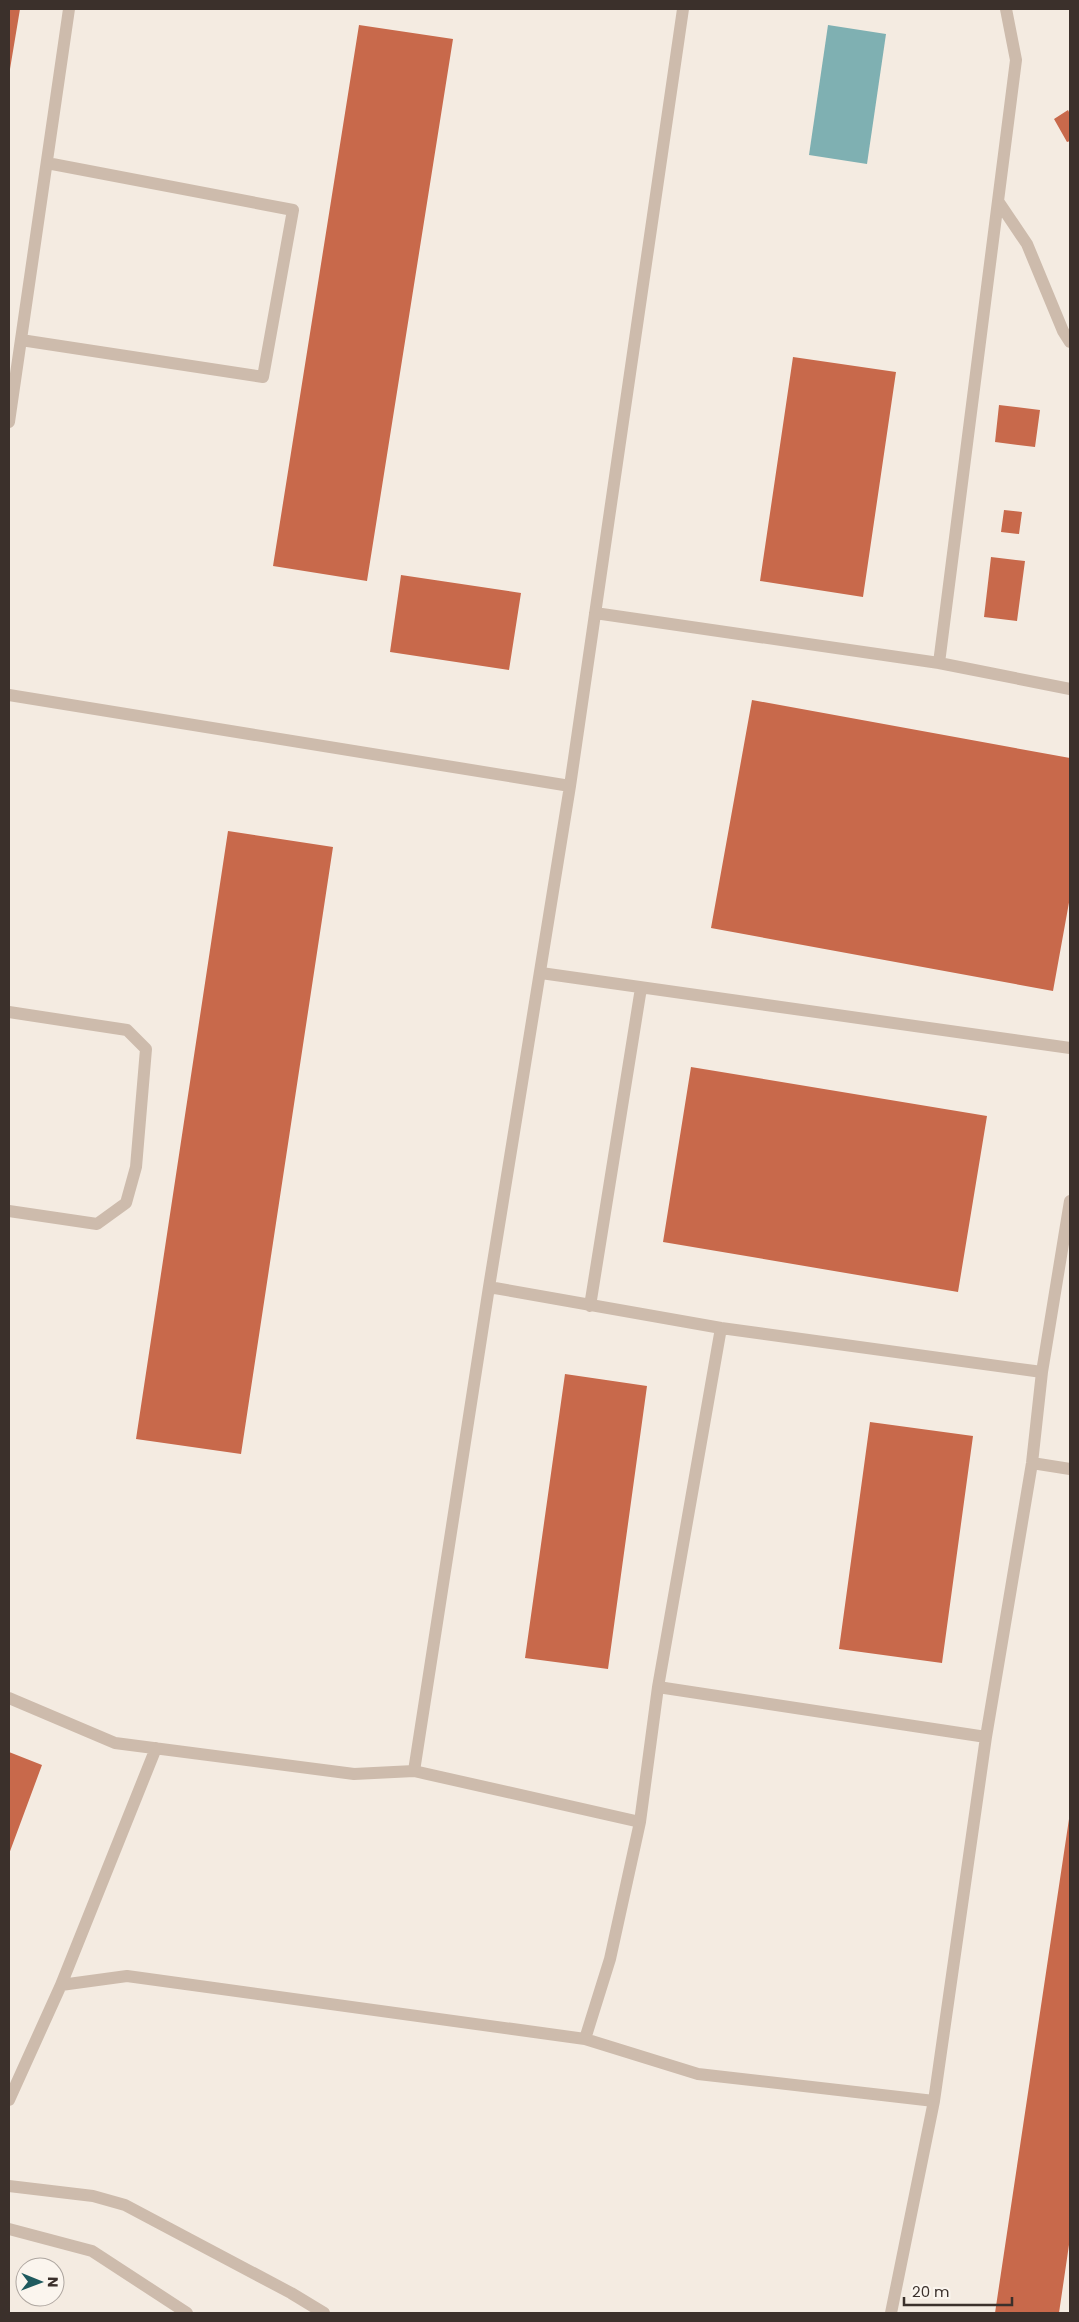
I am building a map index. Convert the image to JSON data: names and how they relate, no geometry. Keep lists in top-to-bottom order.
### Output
{
  "scale_bar": "20 m",
  "north": "right"
}
